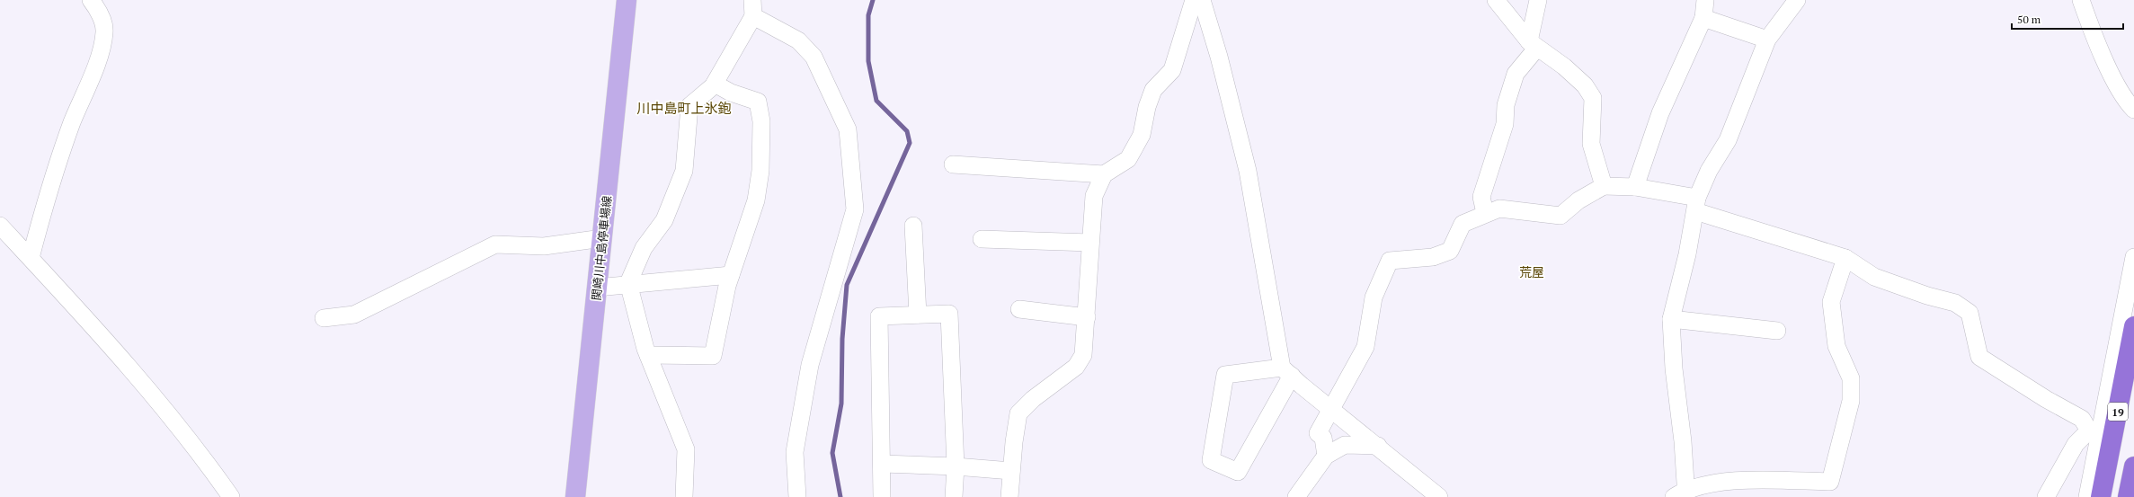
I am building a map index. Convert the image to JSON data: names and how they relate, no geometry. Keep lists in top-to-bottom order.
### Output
{
  "streets": {
    "highway": ["19"],
    "main road": ["関崎川中島停車場線"]
  },
  "districts": ["川中島町上氷鉋", "荒屋"],
  "scale_bar": "50 m"
}
